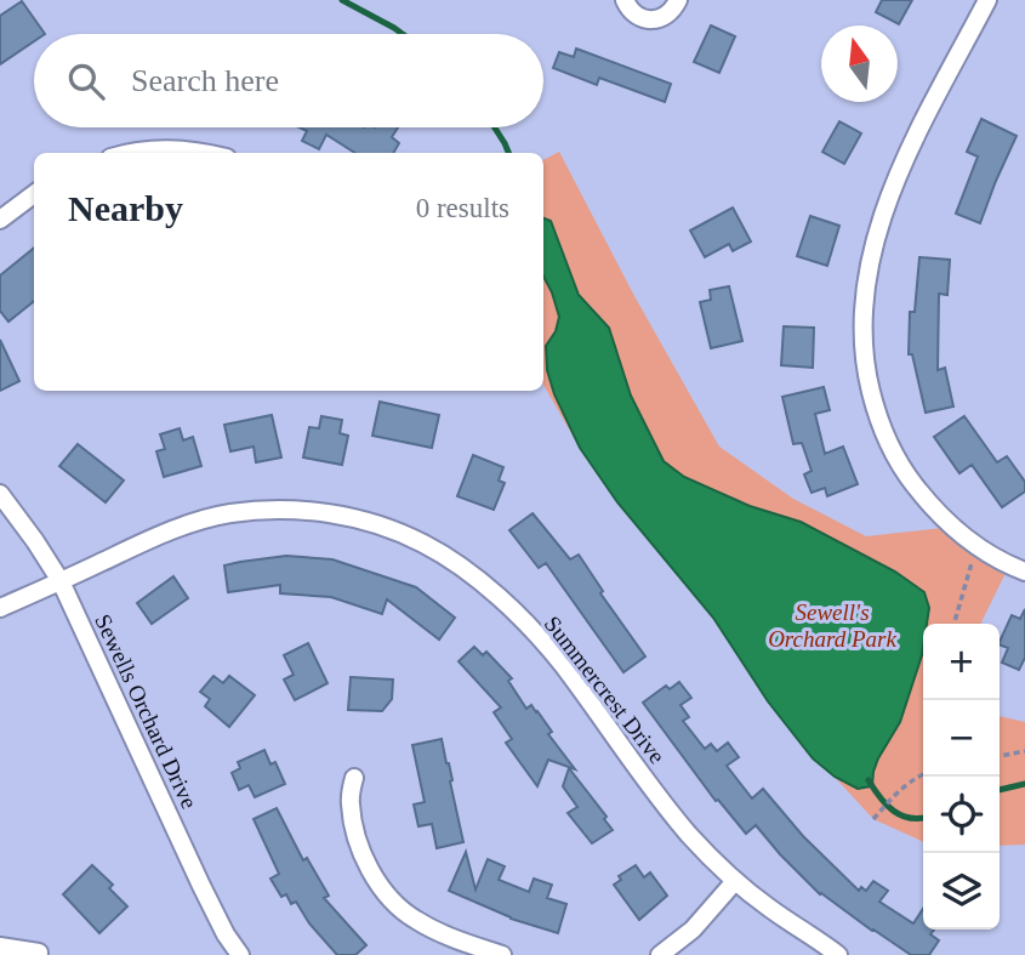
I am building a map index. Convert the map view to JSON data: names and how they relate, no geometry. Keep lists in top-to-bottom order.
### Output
{
  "streets": {
    "street": ["Summercrest Drive", "Sewells Orchard Drive"]
  },
  "crossings": [
    ["Summercrest Drive", "Sewells Orchard Drive"]
  ],
  "parks": ["Sewell's Orchard Park"],
  "north": "top",
  "page": {
    "search": "Search here",
    "heading": ["Nearby", "0 results"],
    "map_buttons": ["+", "−"]
  }
}
